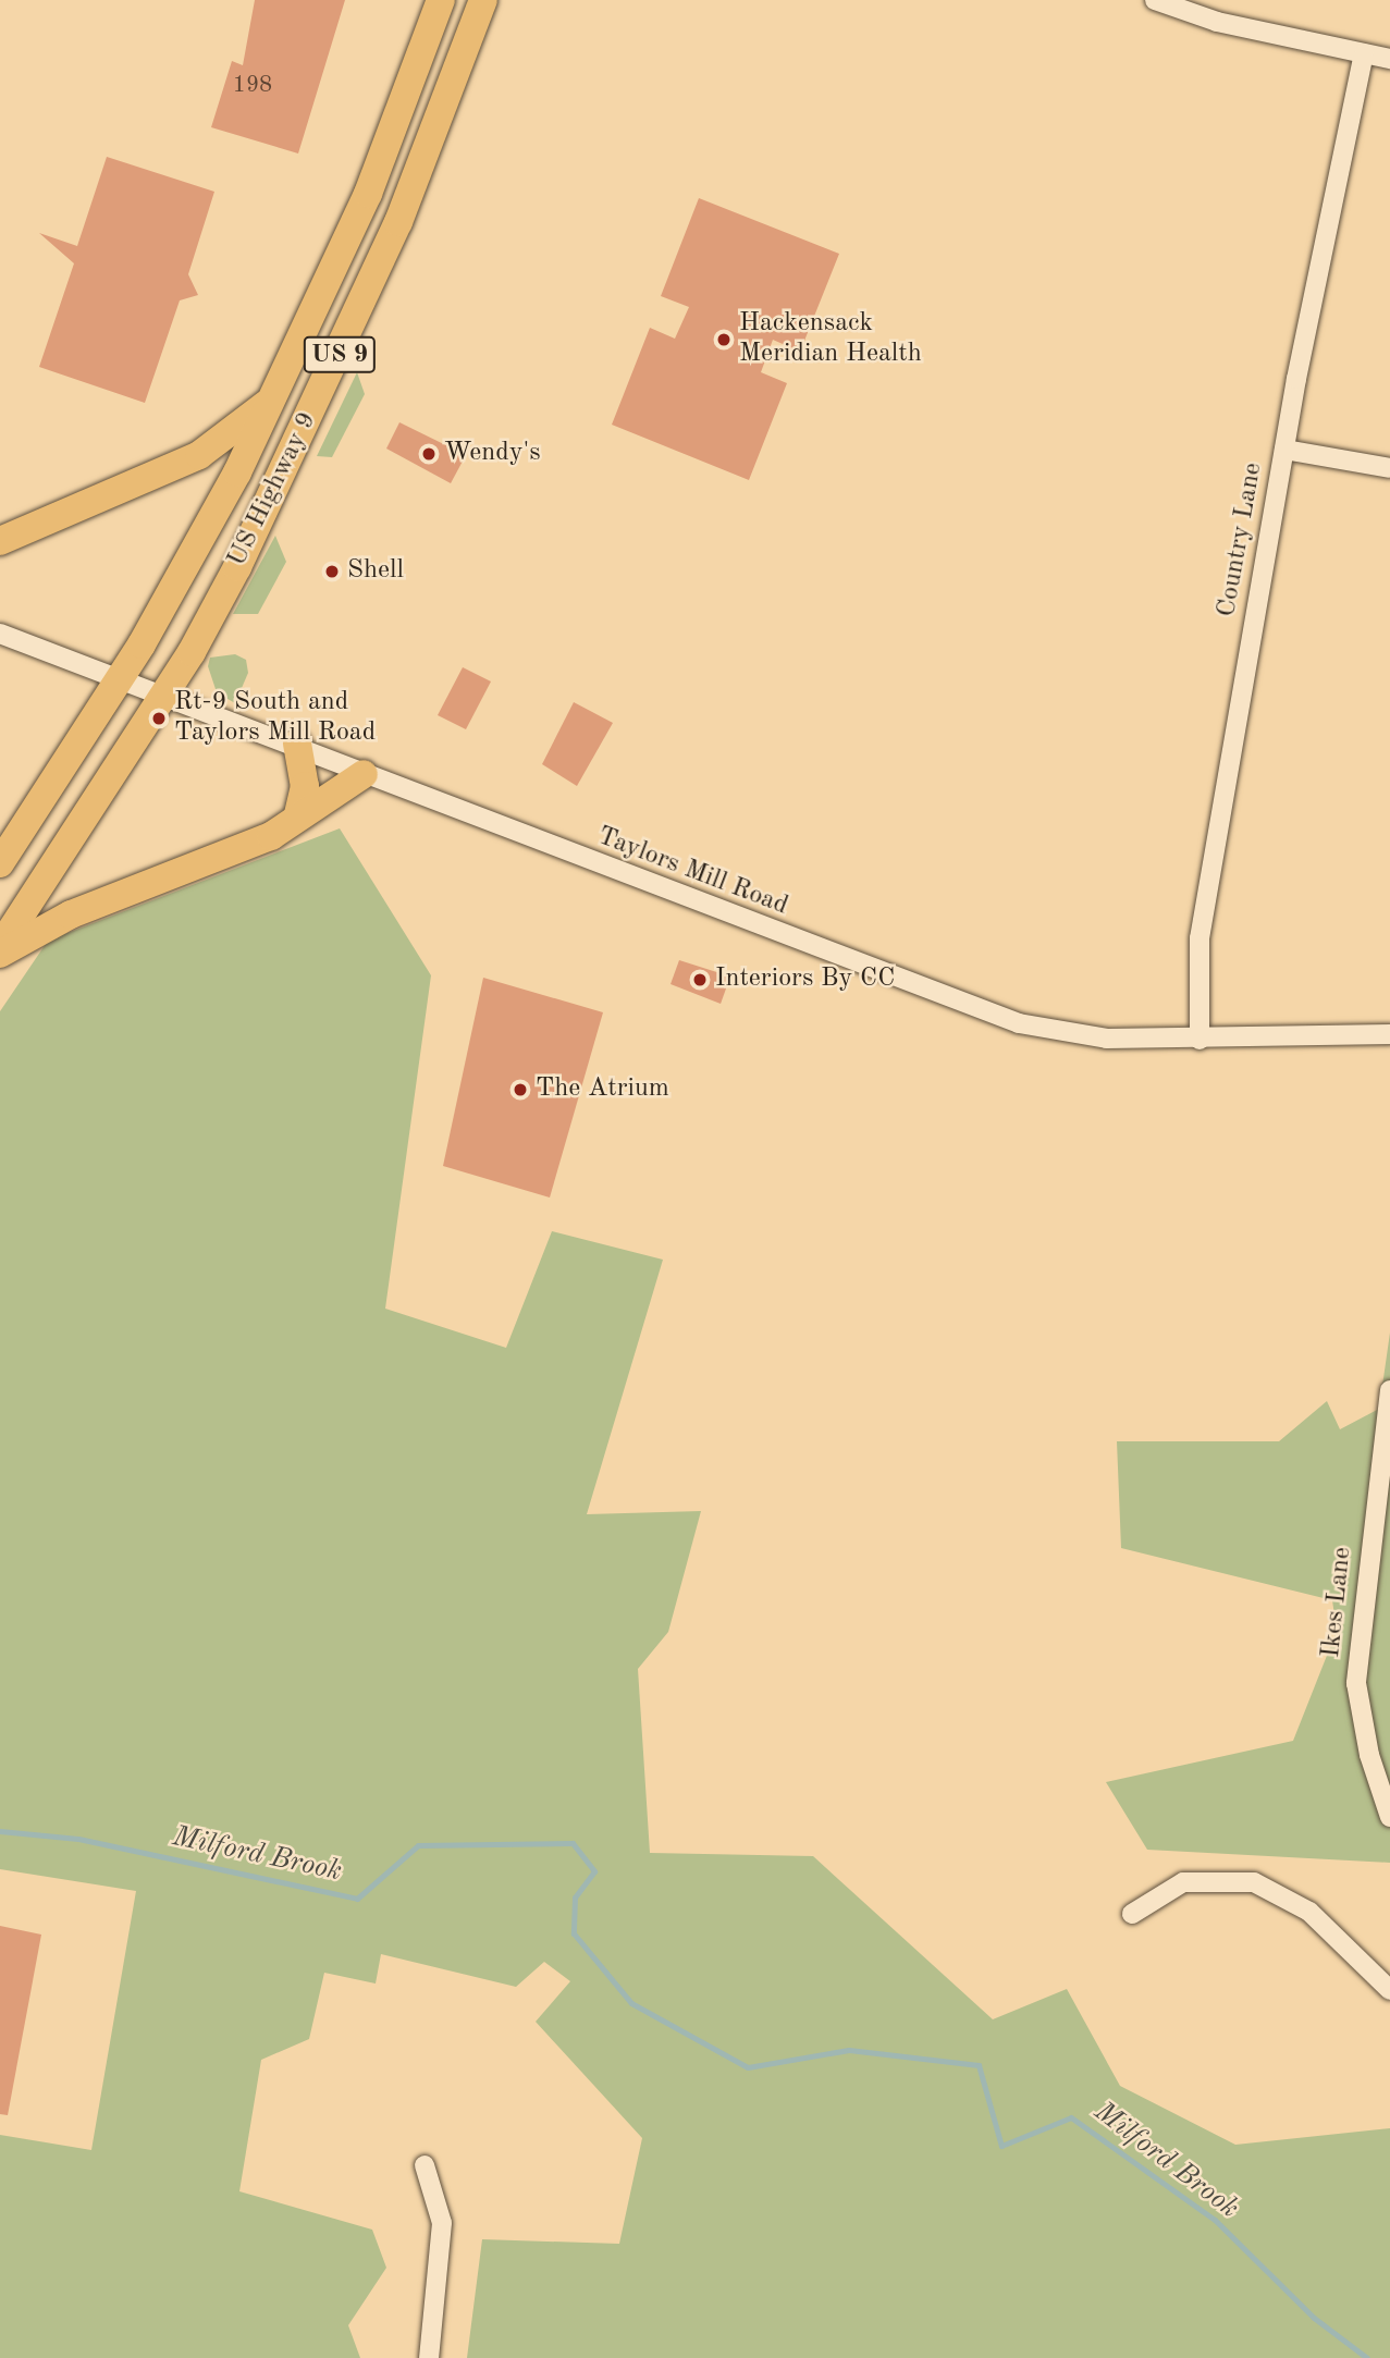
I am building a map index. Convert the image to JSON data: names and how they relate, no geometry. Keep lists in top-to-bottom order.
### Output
{
  "streets": {
    "highway": ["US 9", "US Highway 9"],
    "street": ["Country Lane", "Taylors Mill Road", "Ikes Lane"]
  },
  "crossings": [
    ["US Highway 9", "Taylors Mill Road"],
    ["Country Lane", "Taylors Mill Road"]
  ],
  "water": ["Milford Brook"],
  "places": [
    "Hackensack Meridian Health",
    "Wendy's",
    "Shell",
    "Rt-9 South and Taylors Mill Road",
    "Interiors By CC",
    "The Atrium"
  ],
  "house_numbers": ["198"]
}
